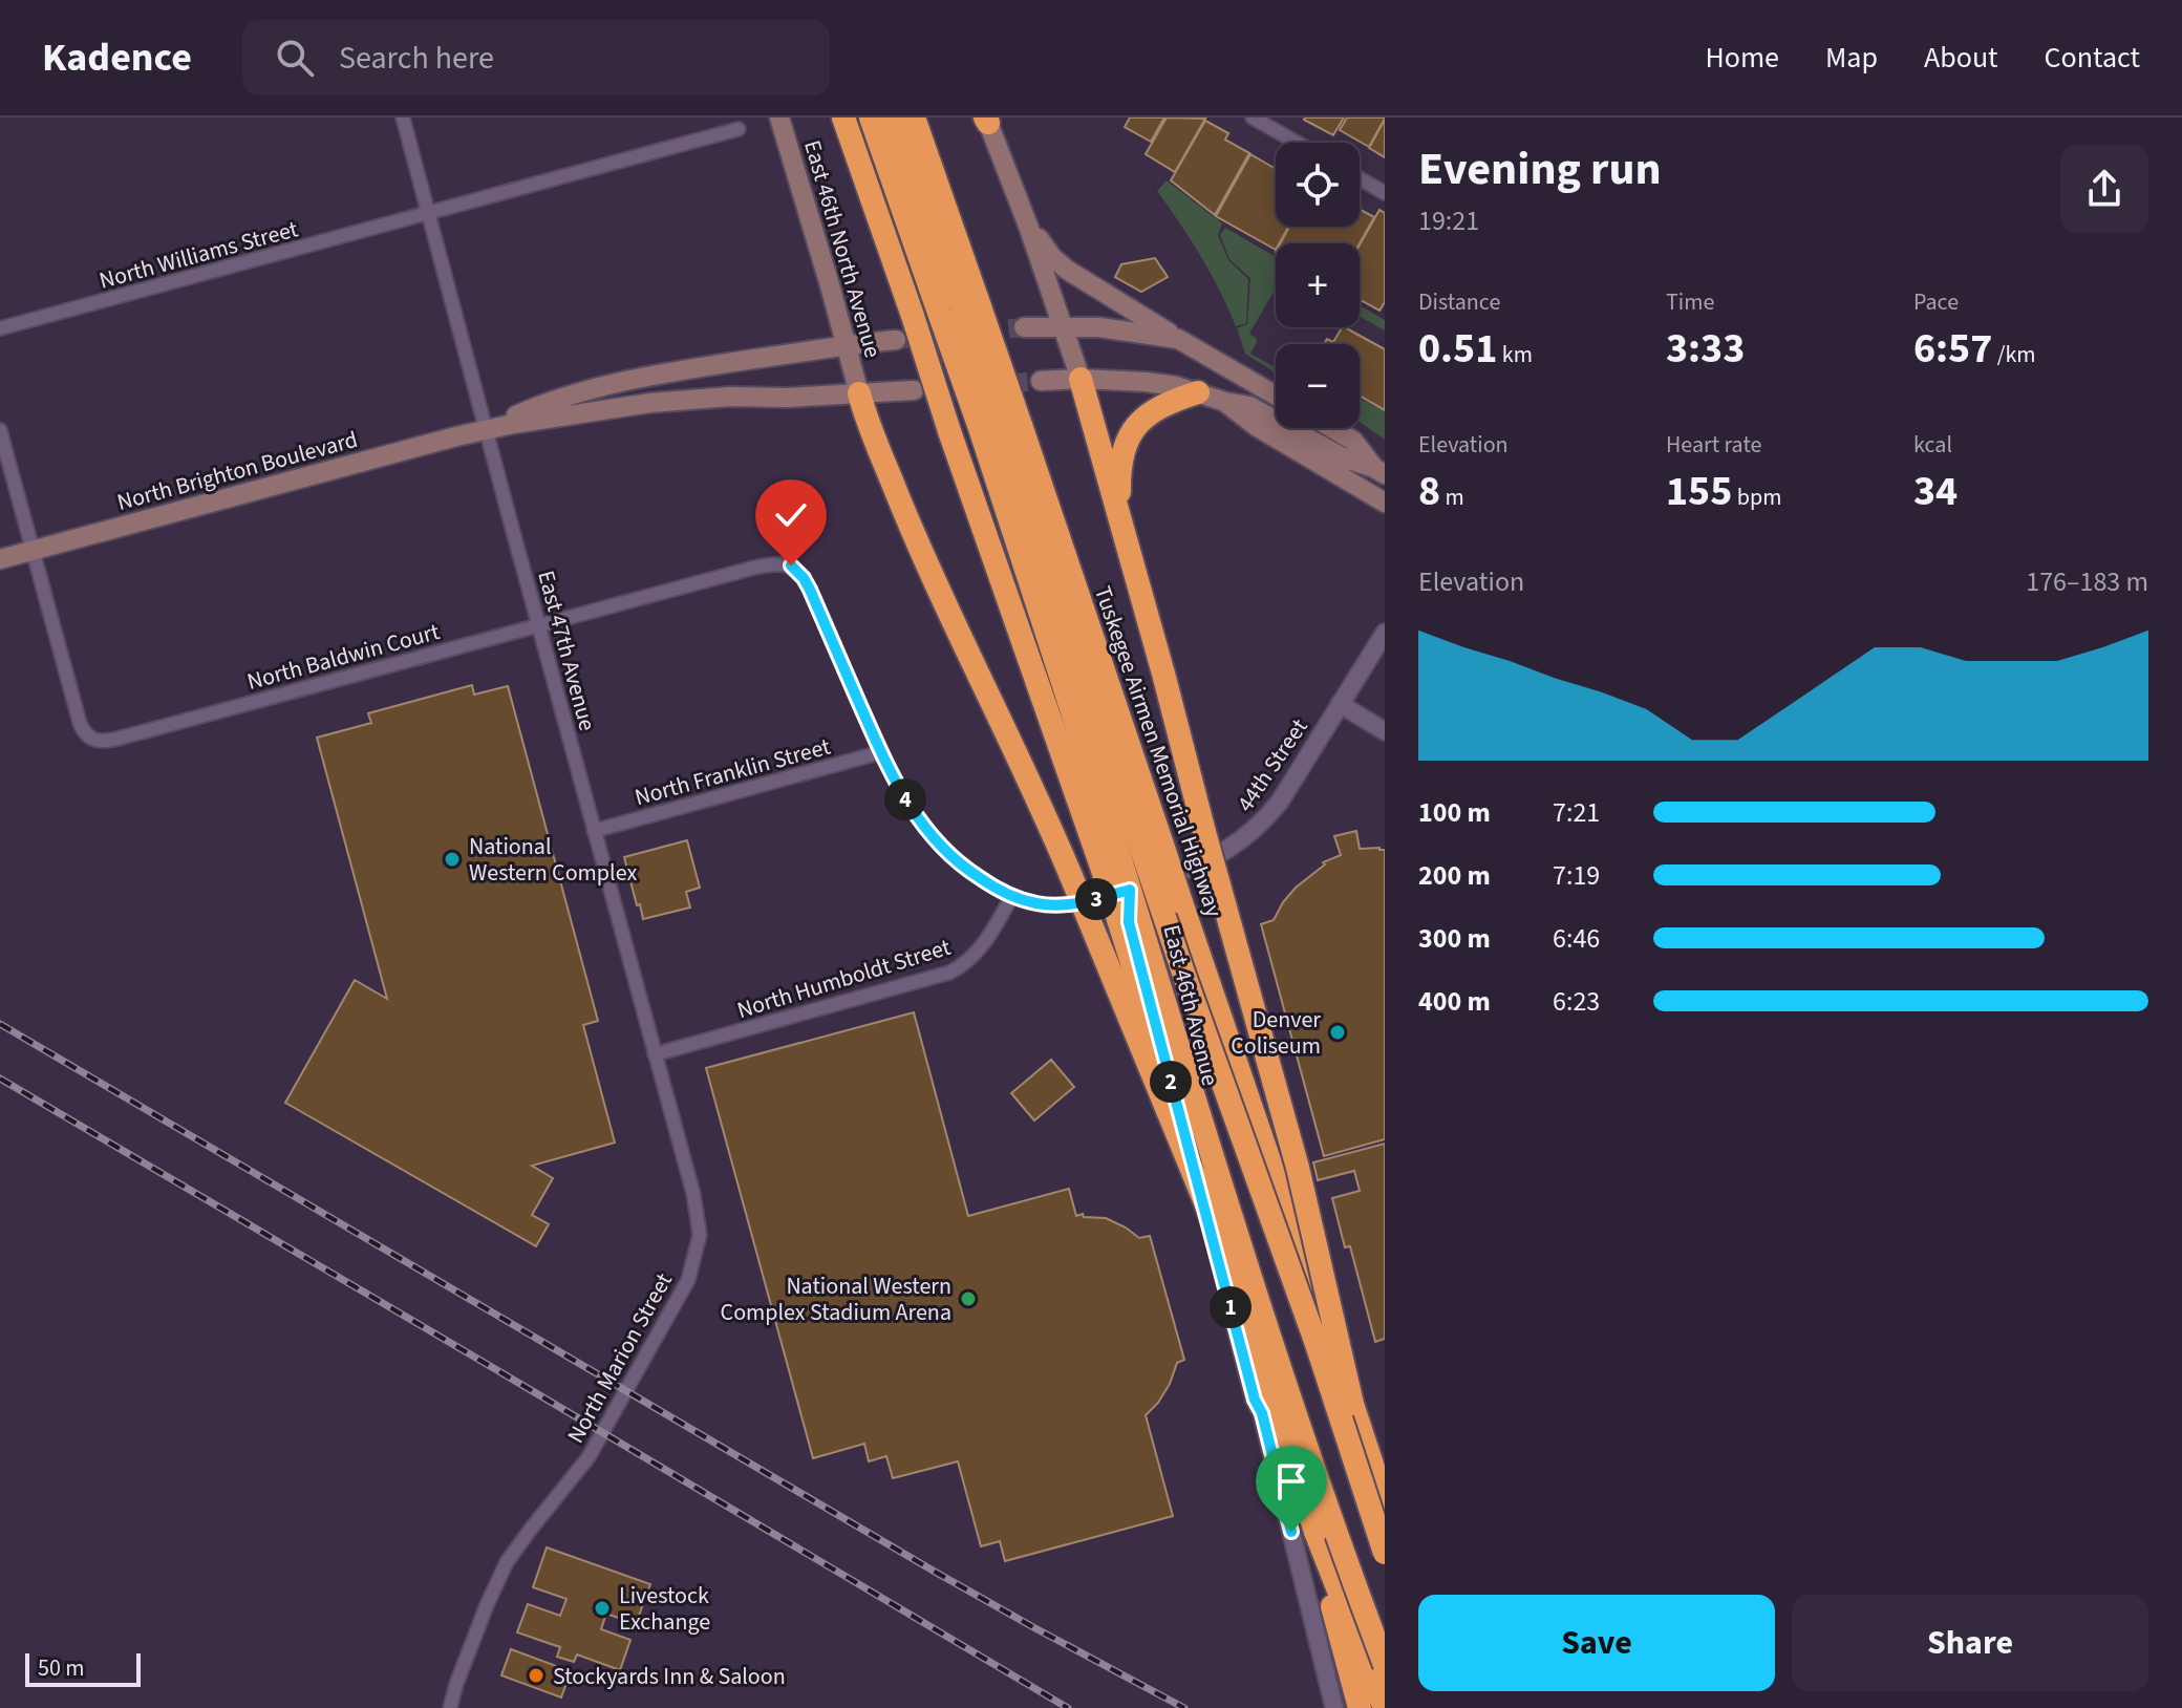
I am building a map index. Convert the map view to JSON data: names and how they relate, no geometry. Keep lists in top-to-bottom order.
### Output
{
  "streets": {
    "highway": ["Tuskegee Airmen Memorial Highway"],
    "main road": ["East 46th North Avenue", "North Brighton Boulevard"],
    "street": [
      "North Williams Street",
      "East 47th Avenue",
      "North Baldwin Court",
      "44th Street",
      "North Franklin Street",
      "North Humboldt Street",
      "East 46th Avenue",
      "North Marion Street"
    ]
  },
  "crossings": [
    ["East 46th North Avenue", "North Brighton Boulevard"],
    ["North Williams Street", "East 47th Avenue"],
    ["North Brighton Boulevard", "East 47th Avenue"],
    ["North Brighton Boulevard", "North Baldwin Court"],
    ["East 47th Avenue", "North Baldwin Court"],
    ["East 47th Avenue", "North Franklin Street"],
    ["East 47th Avenue", "North Humboldt Street"],
    ["East 47th Avenue", "North Marion Street"],
    ["North Baldwin Court", "North Franklin Street"],
    ["44th Street", "North Humboldt Street"],
    ["44th Street", "East 46th Avenue"]
  ],
  "places": [
    "National Western Complex",
    "Denver Coliseum",
    "National Western Complex Stadium Arena",
    "Livestock Exchange",
    "Stockyards Inn & Saloon"
  ],
  "scale_bar": "50 m",
  "page": {
    "header": "Kadence",
    "search": "Search here",
    "nav": [
      "Home",
      "Map",
      "About",
      "Contact"
    ],
    "heading": ["Evening run", "19:21"],
    "map_buttons": ["+", "−"],
    "stats": [
      ["Distance", "0.51 km"],
      ["Time", "3:33"],
      ["Pace", "6:57 /km"],
      ["Elevation", "8 m"],
      ["Heart rate", "155 bpm"],
      ["kcal", "34"]
    ],
    "chart": ["Elevation", "176–183 m"],
    "pins": [
      "4",
      "3",
      "2",
      "1"
    ],
    "list": [
      {
        "name": "100 m",
        "note": "7:21"
      },
      {
        "name": "200 m",
        "note": "7:19"
      },
      {
        "name": "300 m",
        "note": "6:46"
      },
      {
        "name": "400 m",
        "note": "6:23"
      }
    ],
    "buttons": ["Save", "Share"],
    "scale": "50 m"
  }
}
